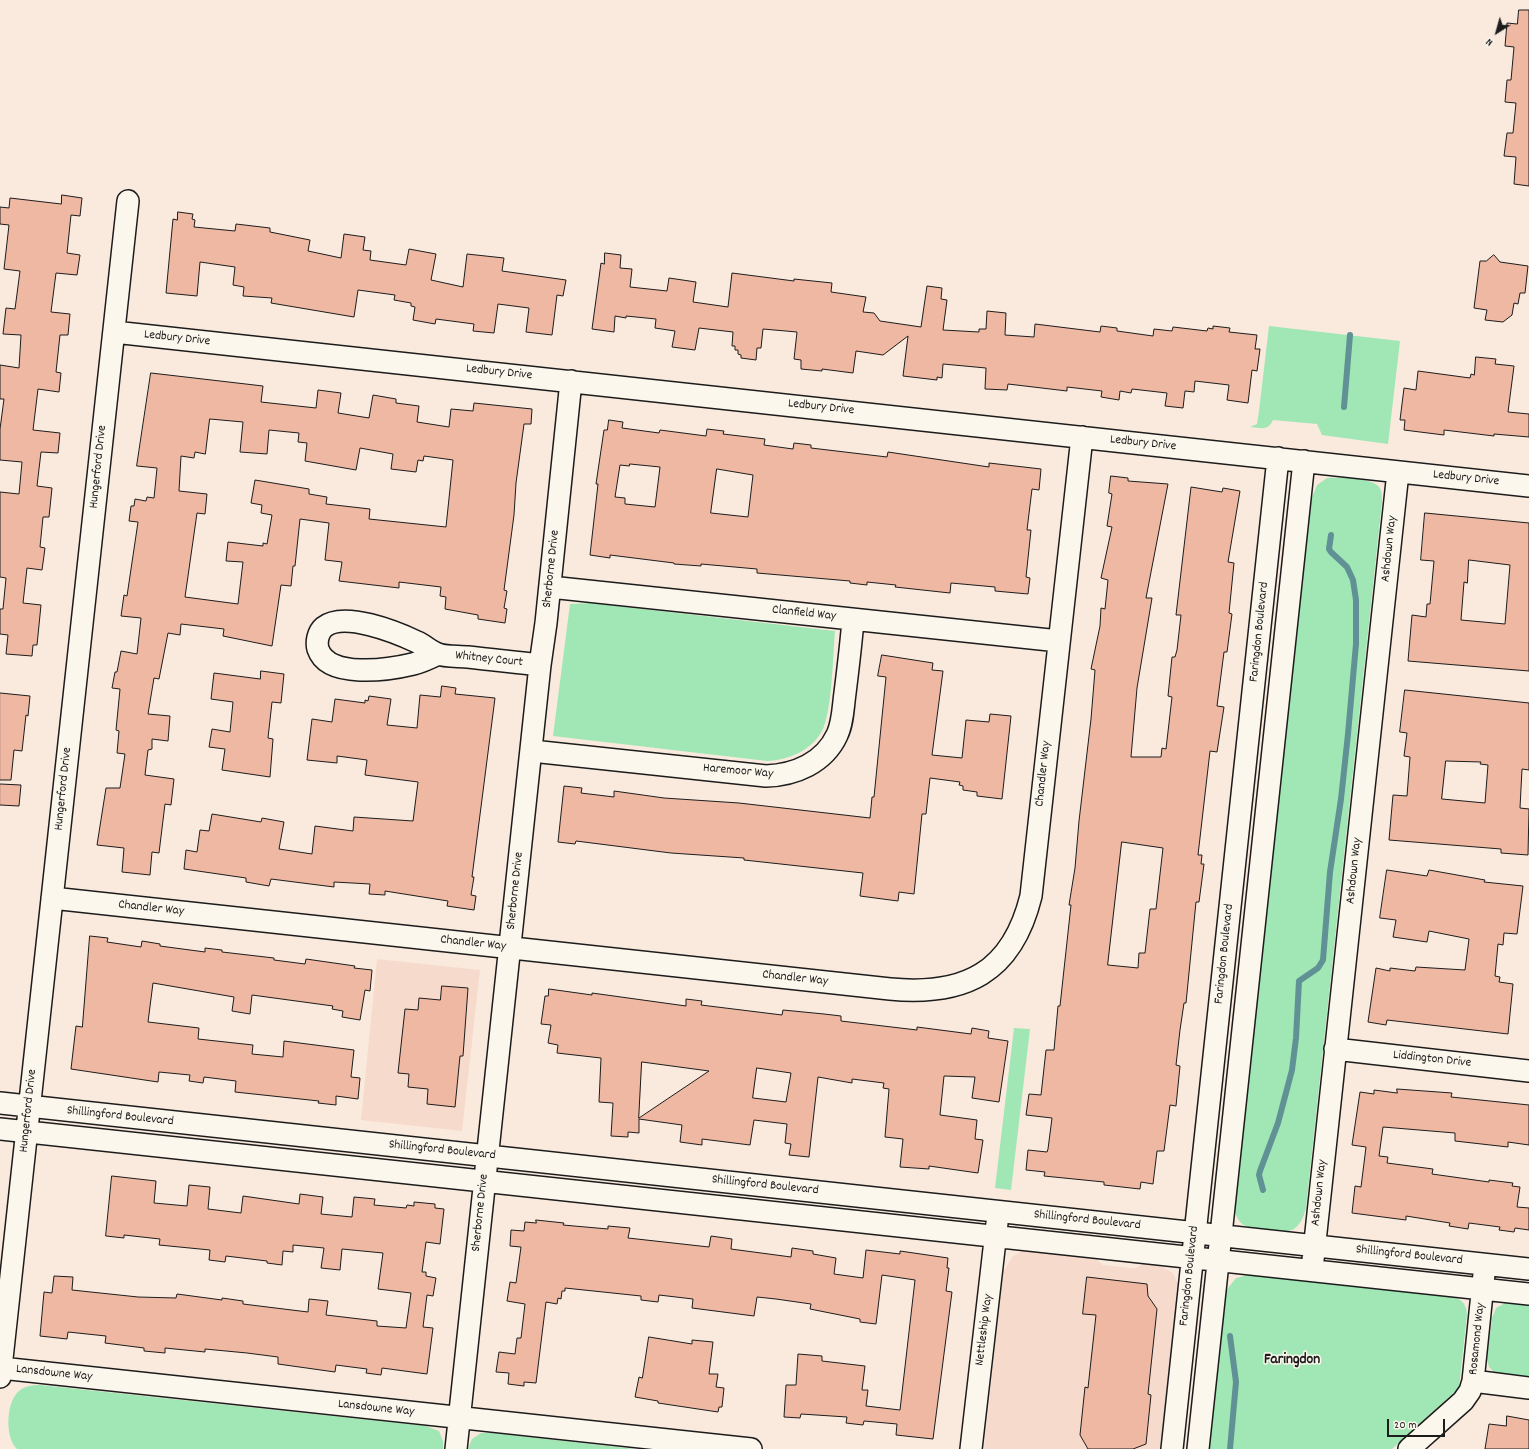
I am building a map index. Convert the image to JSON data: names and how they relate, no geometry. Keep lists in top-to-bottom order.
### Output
{
  "streets": {
    "street": [
      "Ledbury Drive",
      "Hungerford Drive",
      "Ashdown Way",
      "Sherborne Drive",
      "Clanfield Way",
      "Faringdon Boulevard",
      "Whitney Court",
      "Haremoor Way",
      "Chandler Way",
      "Liddington Drive",
      "Shillingford Boulevard",
      "Nettleship Way",
      "Rosamond Way",
      "Lansdowne Way"
    ]
  },
  "crossings": [
    ["Ledbury Drive", "Hungerford Drive"],
    ["Ledbury Drive", "Ashdown Way"],
    ["Ledbury Drive", "Sherborne Drive"],
    ["Ledbury Drive", "Faringdon Boulevard"],
    ["Ledbury Drive", "Chandler Way"],
    ["Hungerford Drive", "Chandler Way"],
    ["Hungerford Drive", "Shillingford Boulevard"],
    ["Hungerford Drive", "Lansdowne Way"],
    ["Ashdown Way", "Liddington Drive"],
    ["Ashdown Way", "Shillingford Boulevard"],
    ["Sherborne Drive", "Clanfield Way"],
    ["Sherborne Drive", "Whitney Court"],
    ["Sherborne Drive", "Haremoor Way"],
    ["Sherborne Drive", "Chandler Way"],
    ["Sherborne Drive", "Shillingford Boulevard"],
    ["Sherborne Drive", "Lansdowne Way"],
    ["Clanfield Way", "Haremoor Way"],
    ["Clanfield Way", "Chandler Way"],
    ["Faringdon Boulevard", "Shillingford Boulevard"],
    ["Shillingford Boulevard", "Nettleship Way"],
    ["Shillingford Boulevard", "Rosamond Way"]
  ],
  "districts": ["Faringdon"],
  "scale_bar": "20 m",
  "north": "bottom left"
}
